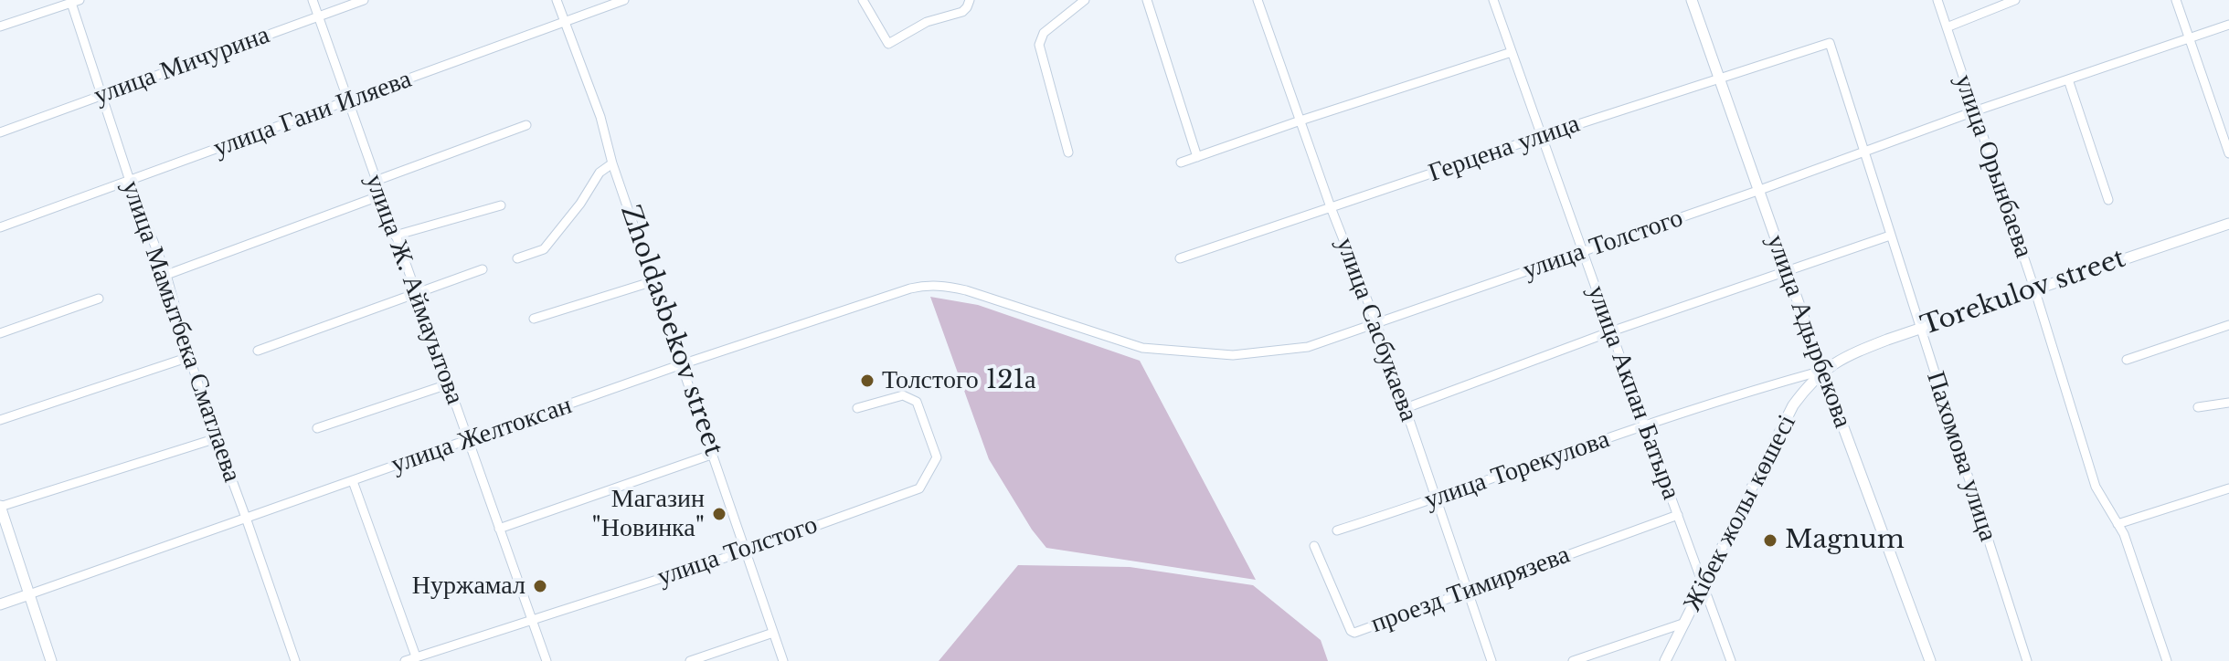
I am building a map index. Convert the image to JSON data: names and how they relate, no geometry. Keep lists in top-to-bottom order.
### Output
{
  "streets": {
    "main road": [
      "Torekulov street",
      "улица Адырбекова",
      "улица Желтоксан",
      "Жібек жолы көшесі"
    ],
    "street": [
      "улица Мичурина",
      "улица Гани Иляева",
      "Герцена улица",
      "улица Орынбаева",
      "улица Толстого",
      "улица Ж. Аймауытова",
      "улица Сасбукаева",
      "Zholdasbekov street",
      "улица Мамытбека Сматлаева",
      "улица Акпан Батыра",
      "Пахомова улица",
      "улица Торекулова",
      "проезд Тимирязева"
    ]
  },
  "crossings": [
    ["улица Мичурина", "улица Ж. Аймауытова"],
    ["улица Мичурина", "улица Мамытбека Сматлаева"],
    ["улица Гани Иляева", "улица Ж. Аймауытова"],
    ["улица Гани Иляева", "Zholdasbekov street"],
    ["улица Гани Иляева", "улица Мамытбека Сматлаева"],
    ["Герцена улица", "улица Сасбукаева"],
    ["Герцена улица", "улица Адырбекова"],
    ["Герцена улица", "улица Акпан Батыра"],
    ["Герцена улица", "Пахомова улица"],
    ["улица Орынбаева", "улица Толстого"],
    ["улица Орынбаева", "Torekulov street"],
    ["улица Толстого", "улица Ж. Аймауытова"],
    ["улица Толстого", "улица Сасбукаева"],
    ["улица Толстого", "Zholdasbekov street"],
    ["улица Толстого", "улица Адырбекова"],
    ["улица Толстого", "улица Акпан Батыра"],
    ["улица Толстого", "улица Желтоксан"],
    ["улица Толстого", "Пахомова улица"],
    ["улица Ж. Аймауытова", "улица Желтоксан"],
    ["Torekulov street", "улица Адырбекова"],
    ["Torekulov street", "Пахомова улица"],
    ["Torekulov street", "улица Торекулова"],
    ["Torekulov street", "Жібек жолы көшесі"],
    ["улица Сасбукаева", "улица Торекулова"],
    ["улица Сасбукаева", "проезд Тимирязева"],
    ["Zholdasbekov street", "улица Желтоксан"],
    ["улица Мамытбека Сматлаева", "улица Желтоксан"],
    ["улица Адырбекова", "улица Торекулова"],
    ["улица Адырбекова", "Жібек жолы көшесі"],
    ["улица Акпан Батыра", "улица Торекулова"],
    ["улица Акпан Батыра", "Жібек жолы көшесі"],
    ["улица Акпан Батыра", "проезд Тимирязева"],
    ["улица Торекулова", "Жібек жолы көшесі"]
  ],
  "places": [
    "Толстого 121а",
    "Магазин \"Новинка\"",
    "Magnum",
    "Нуржамал"
  ]
}
